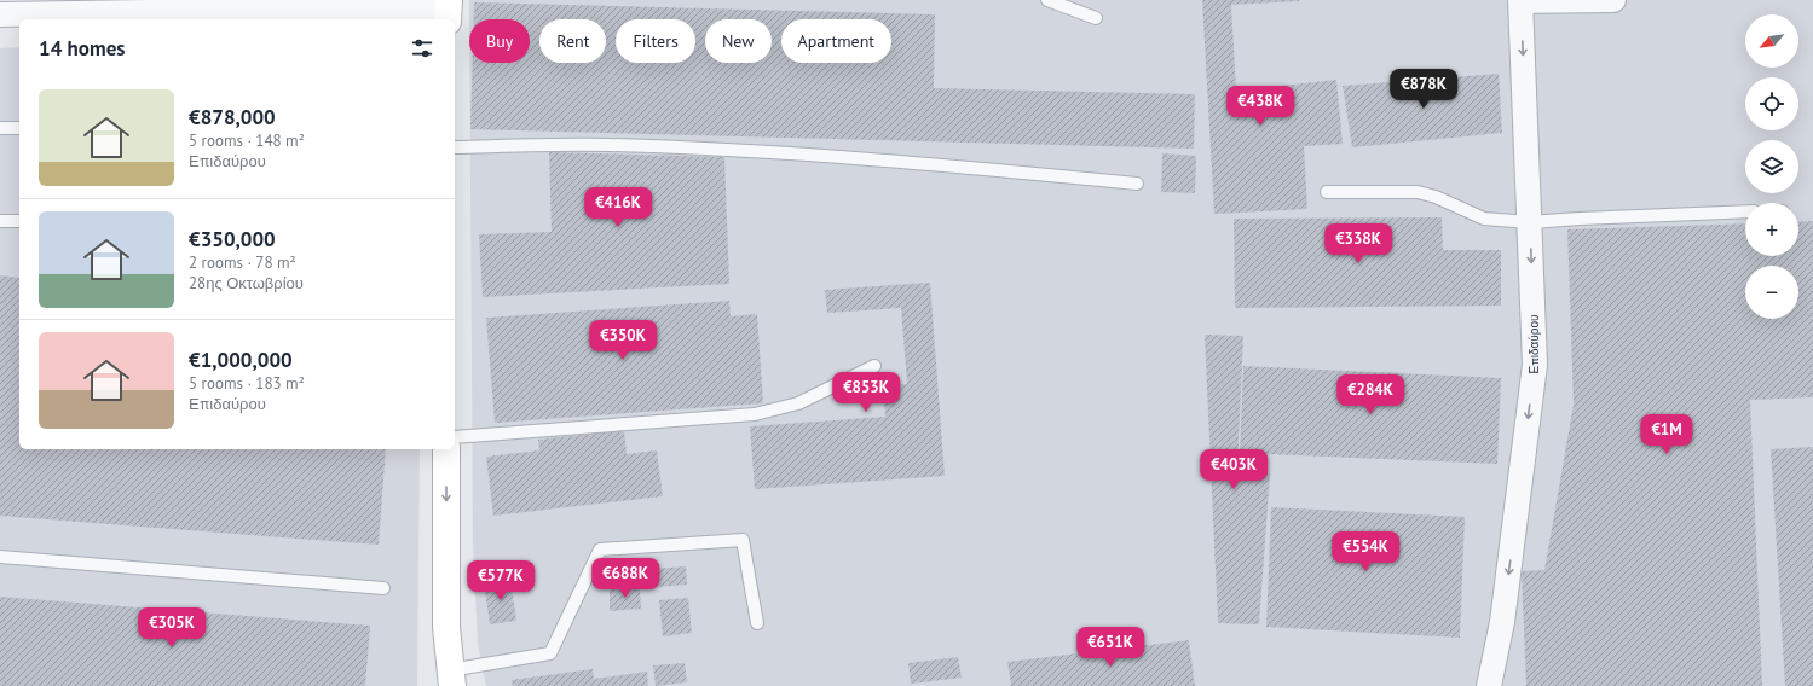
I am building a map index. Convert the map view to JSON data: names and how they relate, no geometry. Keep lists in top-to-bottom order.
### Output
{
  "streets": {
    "street": ["Επιδαύρου"]
  },
  "one_way": ["Επιδαύρου"],
  "north": "bottom left",
  "page": {
    "map_buttons": ["+", "−"],
    "chip": [
      "Buy",
      "Rent",
      "Filters",
      "New",
      "Apartment"
    ],
    "heading": "14 homes",
    "price": [
      "€878K",
      "€438K",
      "€416K",
      "€338K",
      "€350K",
      "€853K",
      "€284K",
      "€1M",
      "€403K",
      "€554K",
      "€688K",
      "€577K",
      "€305K",
      "€651K"
    ],
    "list": [
      {
        "name": "€878,000",
        "note": "5 rooms · 148 m² · Επιδαύρου"
      },
      {
        "name": "€350,000",
        "note": "2 rooms · 78 m² · 28ης Οκτωβρίου"
      },
      {
        "name": "€1,000,000",
        "note": "5 rooms · 183 m² · Επιδαύρου"
      }
    ]
  }
}
